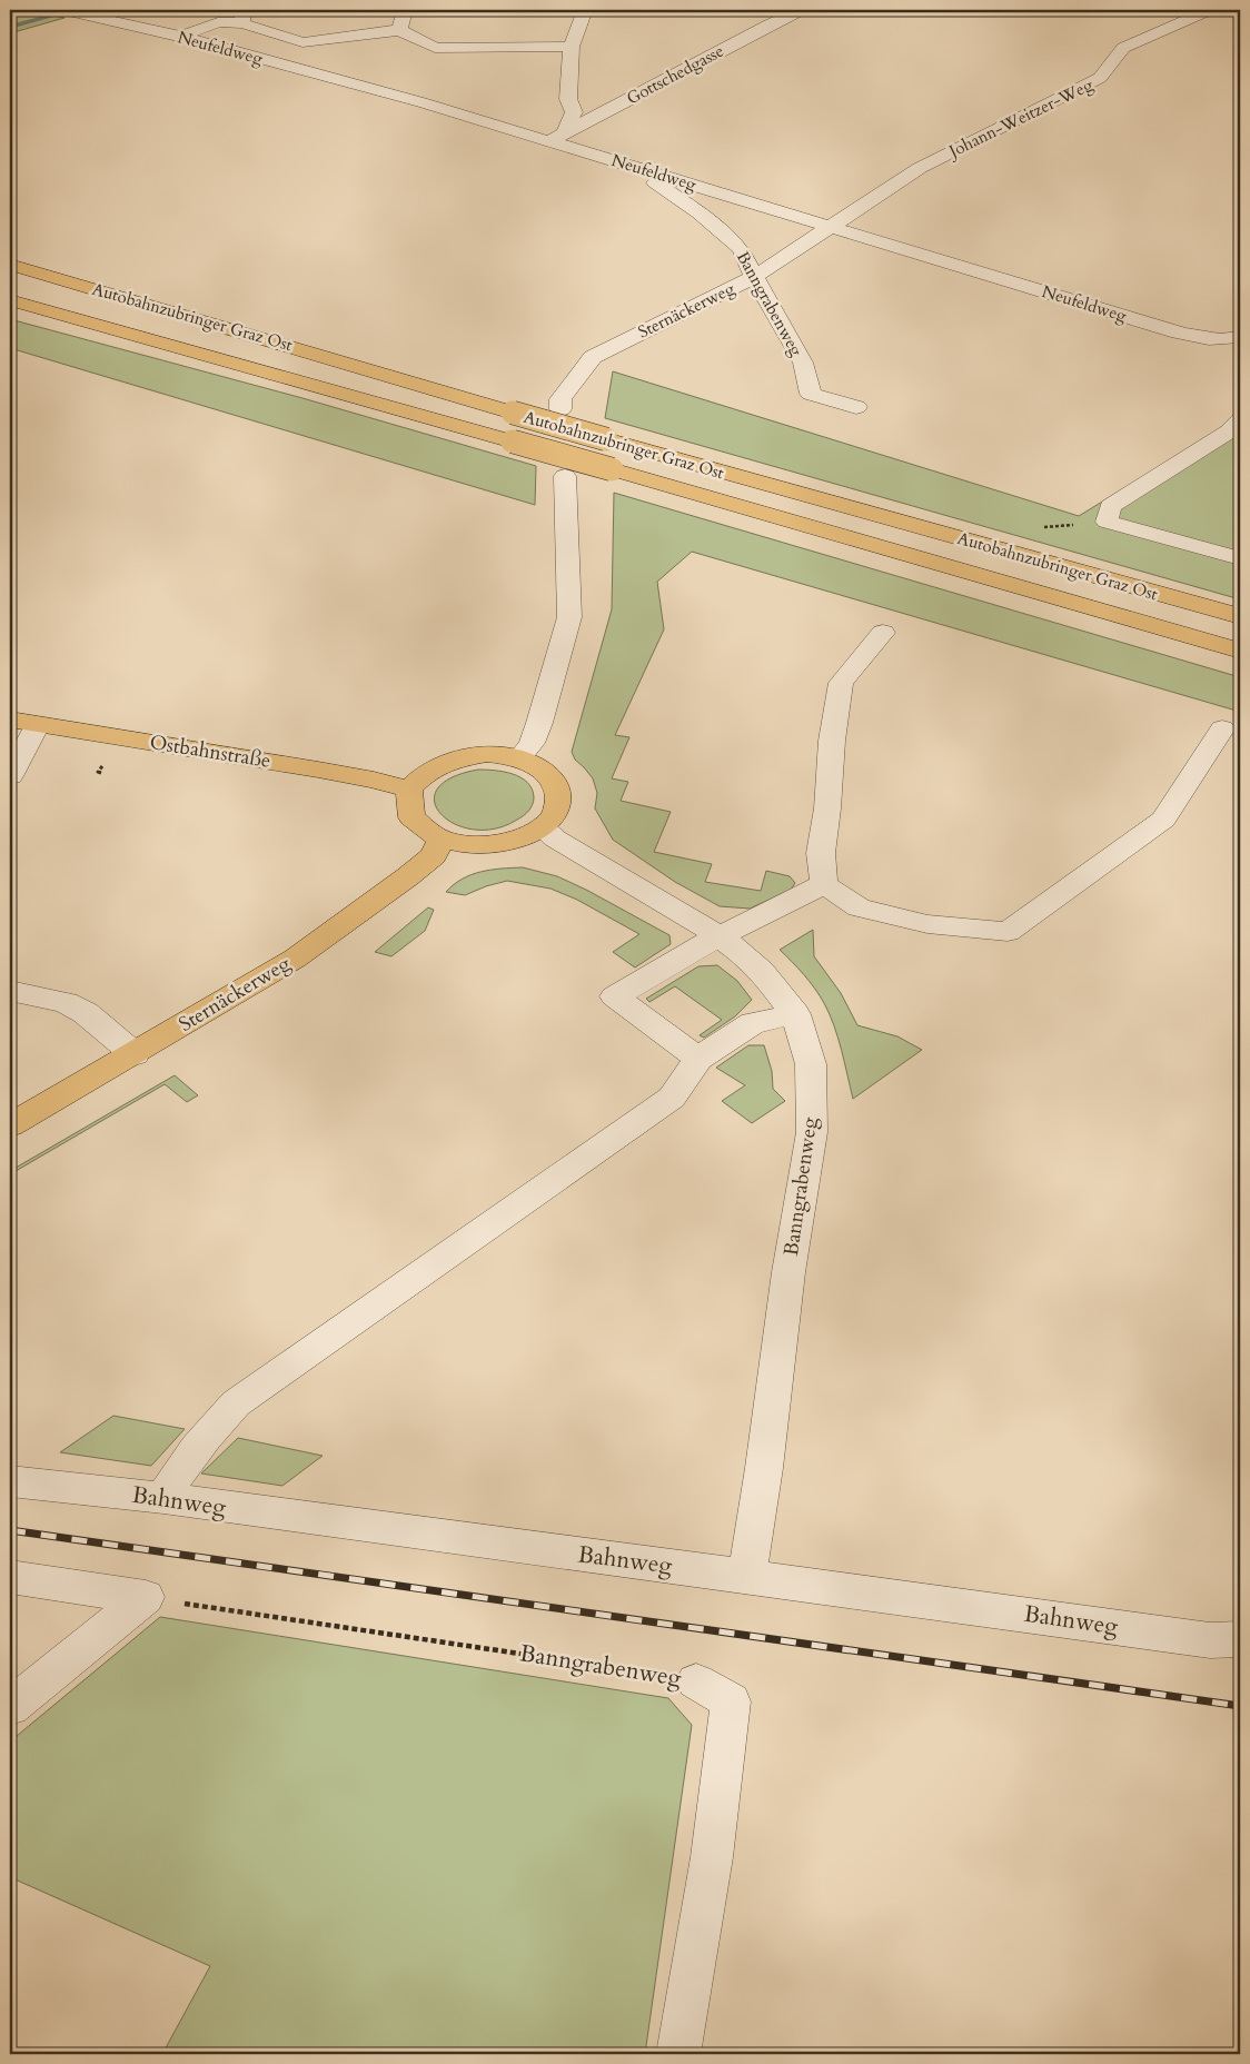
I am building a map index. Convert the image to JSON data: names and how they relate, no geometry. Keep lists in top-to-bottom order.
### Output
{
  "streets": {
    "main road": ["Sternäckerweg", "Autobahnzubringer Graz Ost", "Ostbahnstraße"],
    "street": [
      "Neufeldweg",
      "Gottschedgasse",
      "Johann-Weitzer-Weg",
      "Banngrabenweg",
      "Bahnweg"
    ]
  },
  "crossings": [
    ["Neufeldweg", "Gottschedgasse"],
    ["Neufeldweg", "Johann-Weitzer-Weg"],
    ["Neufeldweg", "Banngrabenweg"],
    ["Neufeldweg", "Sternäckerweg"],
    ["Johann-Weitzer-Weg", "Sternäckerweg"],
    ["Banngrabenweg", "Sternäckerweg"],
    ["Banngrabenweg", "Ostbahnstraße"],
    ["Banngrabenweg", "Bahnweg"],
    ["Sternäckerweg", "Ostbahnstraße"]
  ]
}
